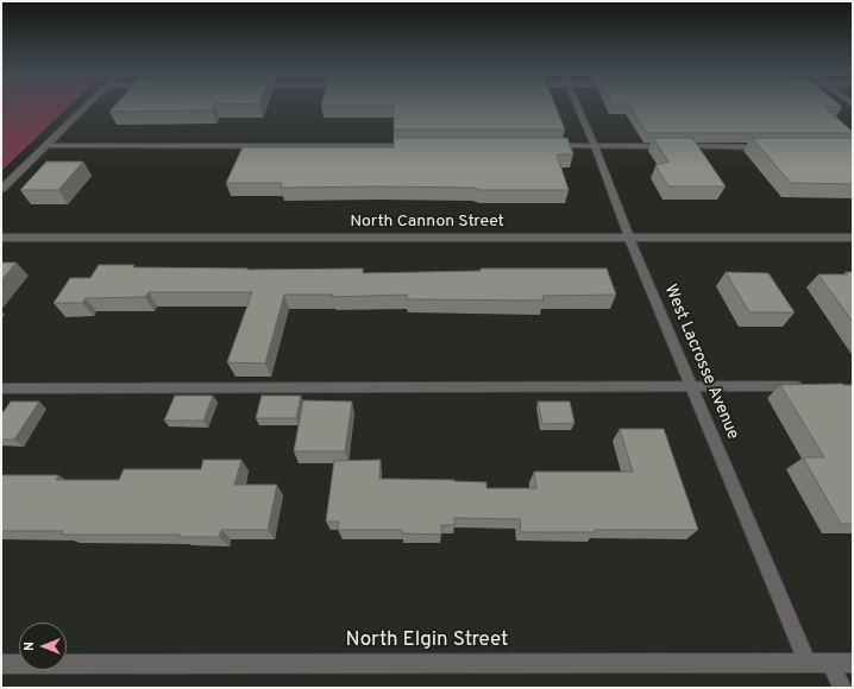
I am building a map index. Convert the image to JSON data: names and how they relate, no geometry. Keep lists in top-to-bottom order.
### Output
{
  "streets": {
    "street": ["North Cannon Street", "West Lacrosse Avenue", "North Elgin Street"]
  },
  "crossings": [
    ["North Cannon Street", "West Lacrosse Avenue"],
    ["West Lacrosse Avenue", "North Elgin Street"]
  ],
  "north": "left"
}
